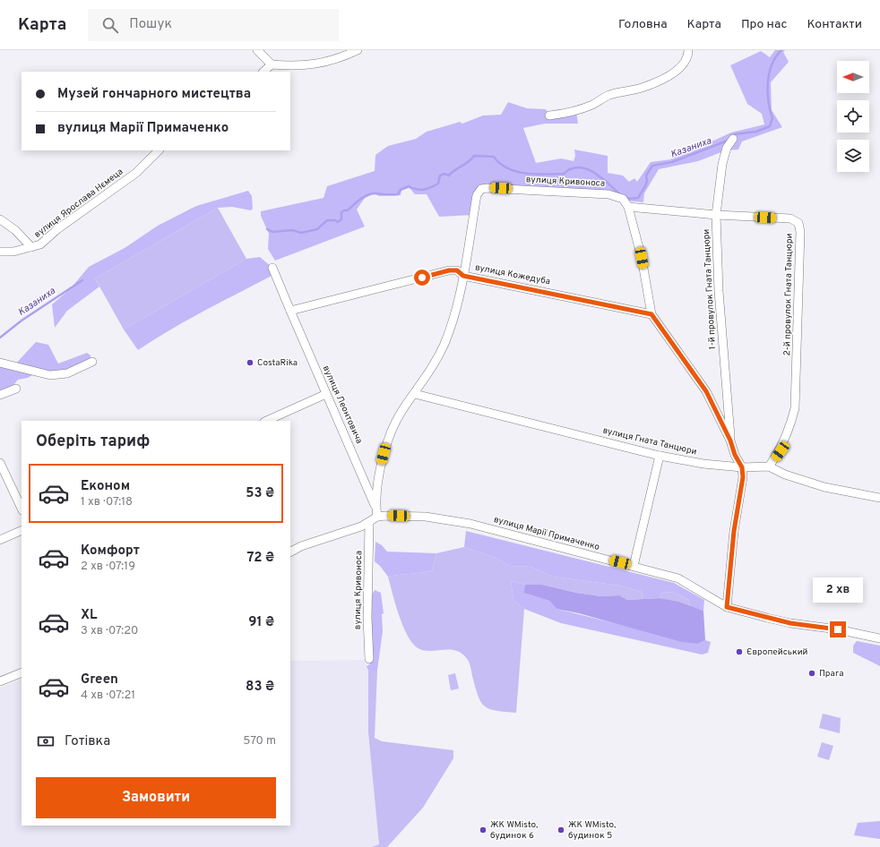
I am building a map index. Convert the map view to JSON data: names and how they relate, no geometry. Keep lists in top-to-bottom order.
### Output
{
  "streets": {
    "street": [
      "вулиця Кривоноса",
      "вулиця Ярослава Нємеца",
      "вулиця Кожедуба",
      "1-й провулок Гната Танцюри",
      "2-й провулок Гната Танцюри",
      "вулиця Леонтовича",
      "вулиця Гната Танцюри",
      "вулиця Марії Примаченко"
    ]
  },
  "crossings": [
    ["вулиця Кривоноса", "вулиця Кожедуба"],
    ["вулиця Кривоноса", "2-й провулок Гната Танцюри"],
    ["вулиця Кривоноса", "вулиця Леонтовича"],
    ["вулиця Кривоноса", "вулиця Гната Танцюри"],
    ["вулиця Кривоноса", "вулиця Марії Примаченко"],
    ["вулиця Кожедуба", "вулиця Леонтовича"],
    ["1-й провулок Гната Танцюри", "2-й провулок Гната Танцюри"],
    ["2-й провулок Гната Танцюри", "вулиця Гната Танцюри"]
  ],
  "water": ["Казаниха"],
  "places": [
    "CostaRika",
    "Європейський",
    "Прага",
    "ЖК WMisto, будинок 6",
    "ЖК WMisto, будинок 5"
  ],
  "north": "left",
  "page": {
    "header": "Карта",
    "search": "Пошук",
    "nav": [
      "Головна",
      "Карта",
      "Про нас",
      "Контакти"
    ],
    "banner": ["Музей гончарного мистецтва", "вулиця Марії Примаченко"],
    "heading": "Оберіть тариф",
    "list": [
      {
        "name": "Економ",
        "note": "1 хв · 07:18",
        "value": "53 ₴"
      },
      {
        "name": "Комфорт",
        "note": "2 хв · 07:19",
        "value": "72 ₴"
      },
      {
        "name": "XL",
        "note": "3 хв · 07:20",
        "value": "91 ₴"
      },
      {
        "name": "Green",
        "note": "4 хв · 07:21",
        "value": "83 ₴"
      }
    ],
    "bubble": "2 хв",
    "pay": ["Готівка", "570 m"],
    "buttons": "Замовити"
  }
}
